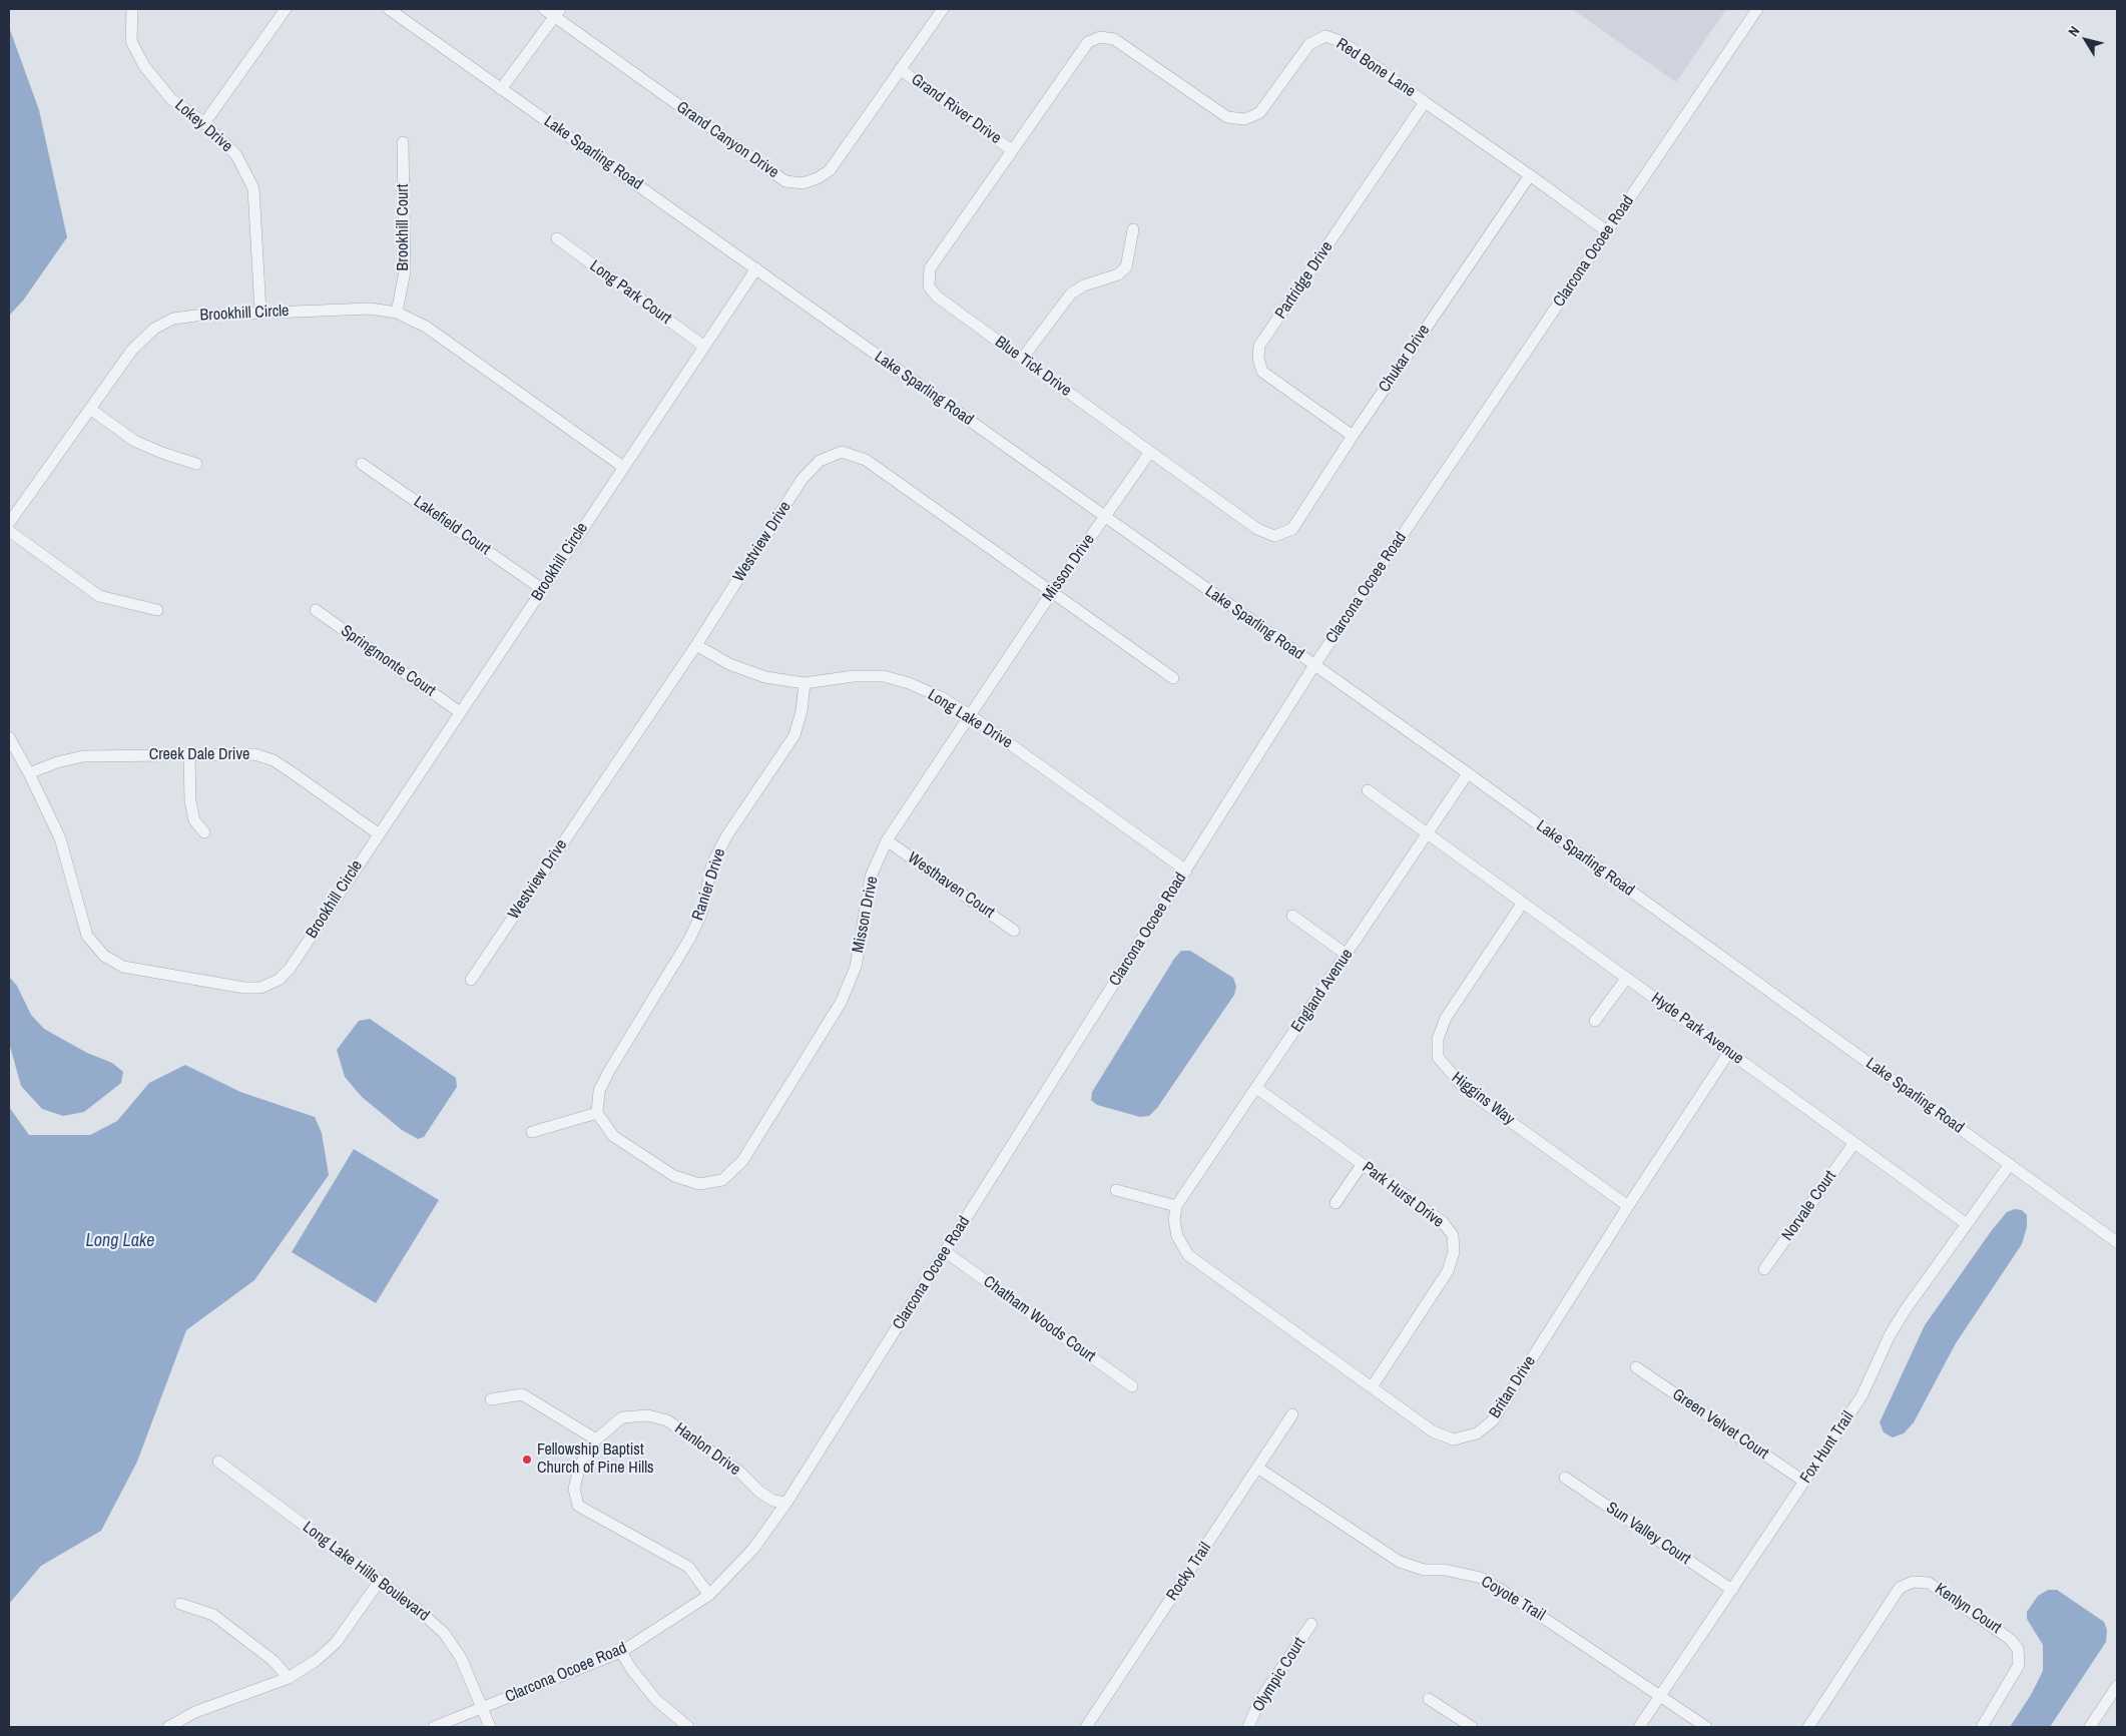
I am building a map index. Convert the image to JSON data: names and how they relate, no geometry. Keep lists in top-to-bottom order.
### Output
{
  "streets": {
    "street": [
      "Red Bone Lane",
      "Grand River Drive",
      "Lokey Drive",
      "Grand Canyon Drive",
      "Lake Sparling Road",
      "Brookhill Court",
      "Clarcona Ocoee Road",
      "Partridge Drive",
      "Long Park Court",
      "Brookhill Circle",
      "Chukar Drive",
      "Blue Tick Drive",
      "Lakefield Court",
      "Westview Drive",
      "Misson Drive",
      "Springmonte Court",
      "Long Lake Drive",
      "Creek Dale Drive",
      "Ranier Drive",
      "Westhaven Court",
      "England Avenue",
      "Hyde Park Avenue",
      "Higgins Way",
      "Park Hurst Drive",
      "Norvale Court",
      "Chatham Woods Court",
      "Britan Drive",
      "Green Velvet Court",
      "Fox Hunt Trail",
      "Hanlon Drive",
      "Sun Valley Court",
      "Long Lake Hills Boulevard",
      "Rocky Trail",
      "Coyote Trail",
      "Kenlyn Court",
      "Olympic Court"
    ]
  },
  "crossings": [
    ["Red Bone Lane", "Grand River Drive"],
    ["Red Bone Lane", "Clarcona Ocoee Road"],
    ["Red Bone Lane", "Partridge Drive"],
    ["Red Bone Lane", "Chukar Drive"],
    ["Red Bone Lane", "Blue Tick Drive"],
    ["Grand River Drive", "Grand Canyon Drive"],
    ["Grand River Drive", "Blue Tick Drive"],
    ["Lokey Drive", "Brookhill Circle"],
    ["Lake Sparling Road", "Clarcona Ocoee Road"],
    ["Lake Sparling Road", "Brookhill Circle"],
    ["Lake Sparling Road", "Misson Drive"],
    ["Lake Sparling Road", "England Avenue"],
    ["Lake Sparling Road", "Fox Hunt Trail"],
    ["Brookhill Court", "Brookhill Circle"],
    ["Clarcona Ocoee Road", "Long Lake Drive"],
    ["Clarcona Ocoee Road", "Chatham Woods Court"],
    ["Clarcona Ocoee Road", "Hanlon Drive"],
    ["Clarcona Ocoee Road", "Long Lake Hills Boulevard"],
    ["Partridge Drive", "Chukar Drive"],
    ["Long Park Court", "Brookhill Circle"],
    ["Brookhill Circle", "Lakefield Court"],
    ["Brookhill Circle", "Springmonte Court"],
    ["Brookhill Circle", "Creek Dale Drive"],
    ["Chukar Drive", "Blue Tick Drive"],
    ["Blue Tick Drive", "Misson Drive"],
    ["Westview Drive", "Misson Drive"],
    ["Westview Drive", "Long Lake Drive"],
    ["Misson Drive", "Long Lake Drive"],
    ["Misson Drive", "Ranier Drive"],
    ["Misson Drive", "Westhaven Court"],
    ["Long Lake Drive", "Ranier Drive"],
    ["England Avenue", "Hyde Park Avenue"],
    ["England Avenue", "Park Hurst Drive"],
    ["England Avenue", "Britan Drive"],
    ["Hyde Park Avenue", "Higgins Way"],
    ["Hyde Park Avenue", "Norvale Court"],
    ["Hyde Park Avenue", "Britan Drive"],
    ["Hyde Park Avenue", "Fox Hunt Trail"],
    ["Higgins Way", "Britan Drive"],
    ["Park Hurst Drive", "Britan Drive"],
    ["Green Velvet Court", "Fox Hunt Trail"],
    ["Fox Hunt Trail", "Sun Valley Court"],
    ["Fox Hunt Trail", "Coyote Trail"],
    ["Rocky Trail", "Coyote Trail"]
  ],
  "water": ["Long Lake"],
  "places": ["Fellowship Baptist Church of Pine Hills"],
  "north": "top left"
}
